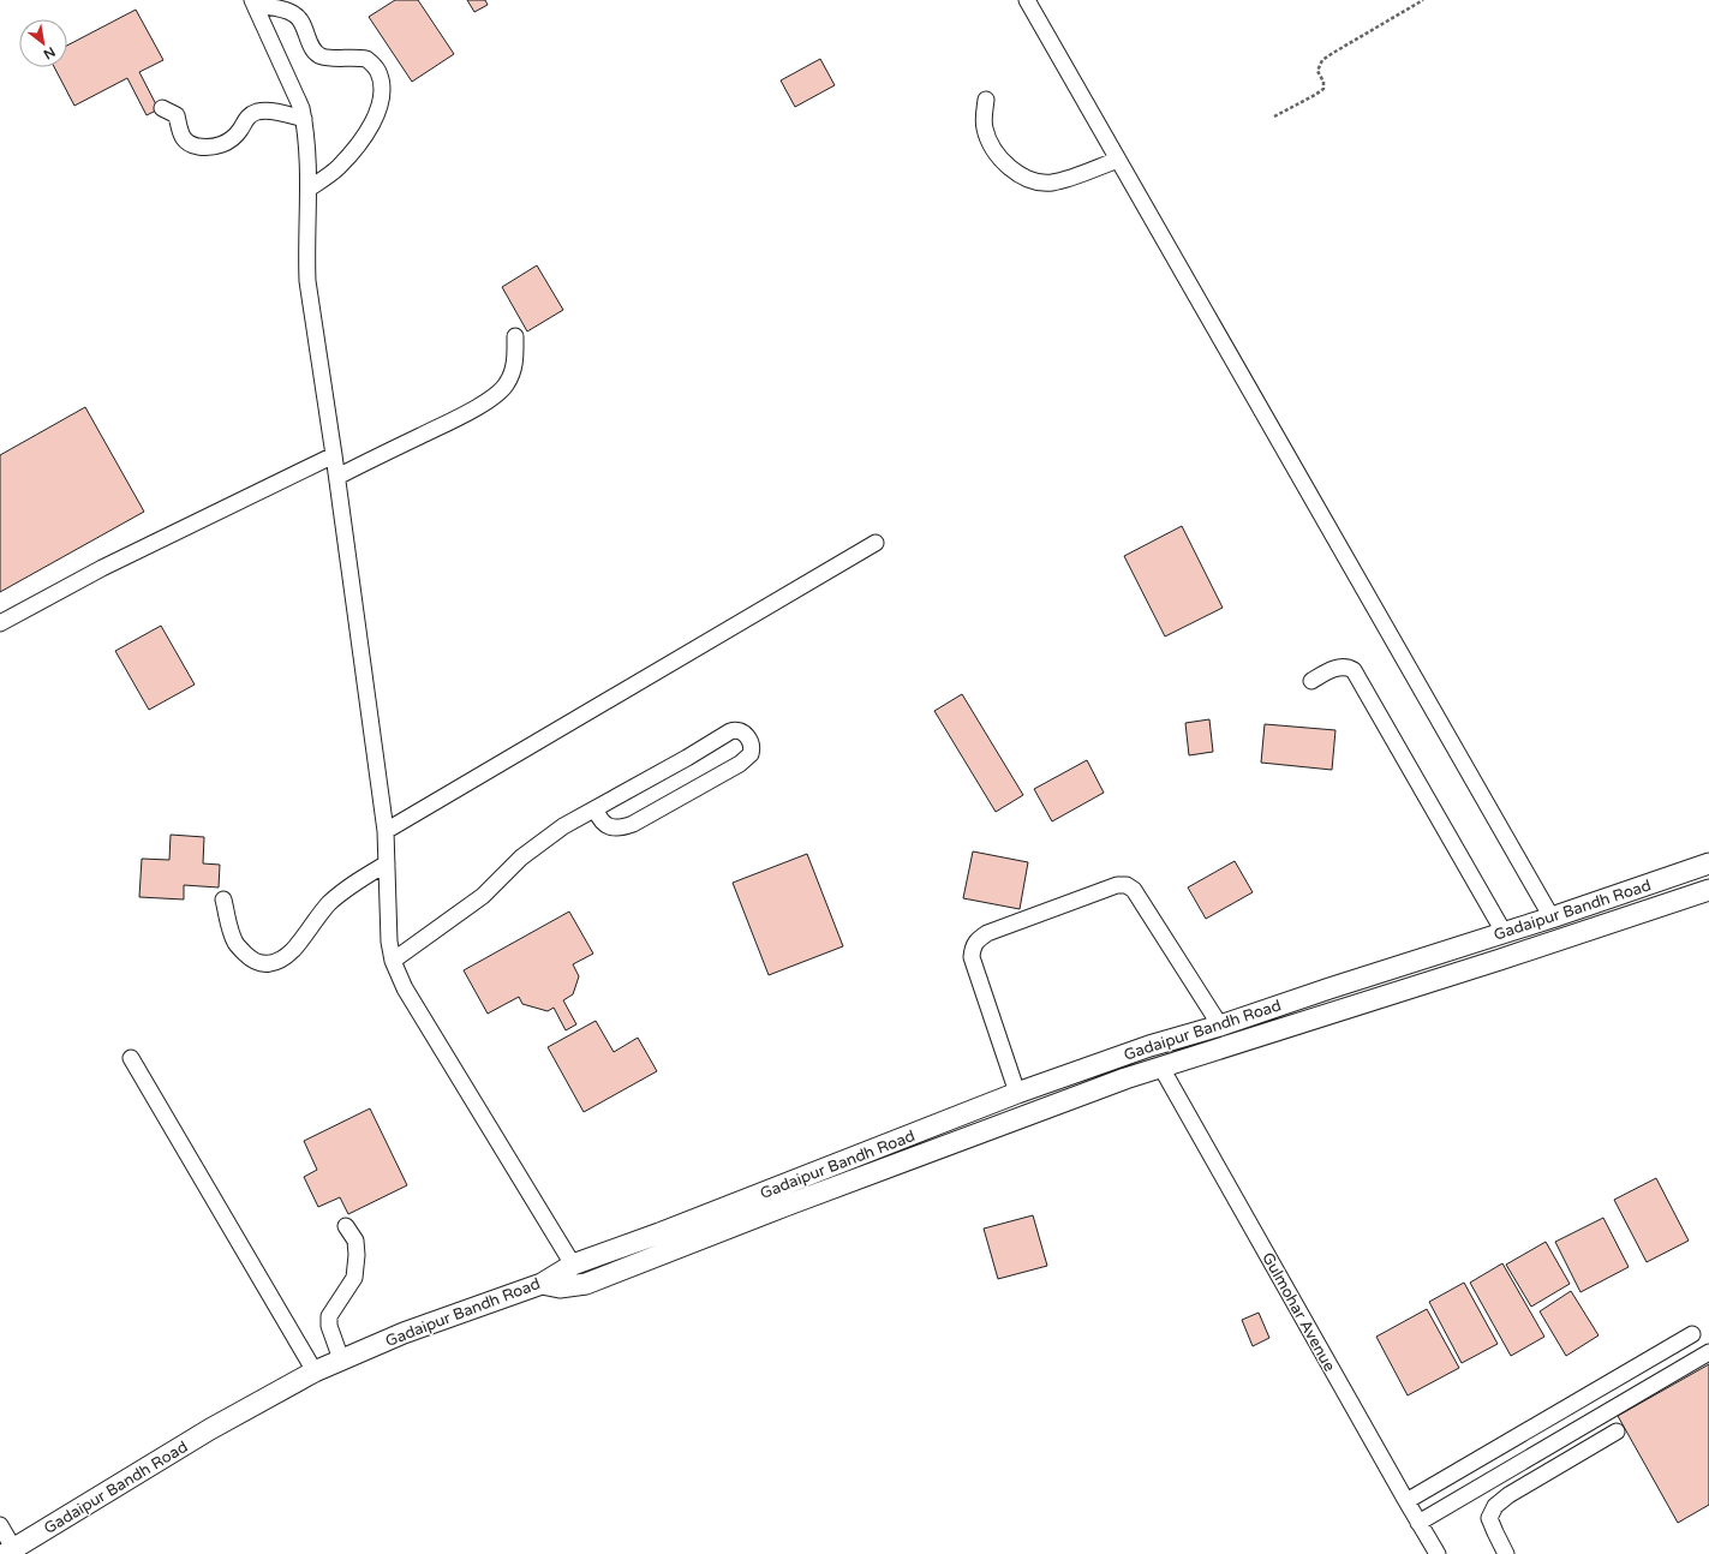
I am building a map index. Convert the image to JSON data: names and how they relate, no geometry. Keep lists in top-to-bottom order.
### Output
{
  "streets": {
    "street": ["Gadaipur Bandh Road", "Gulmohar Avenue"]
  },
  "north": "bottom right"
}
